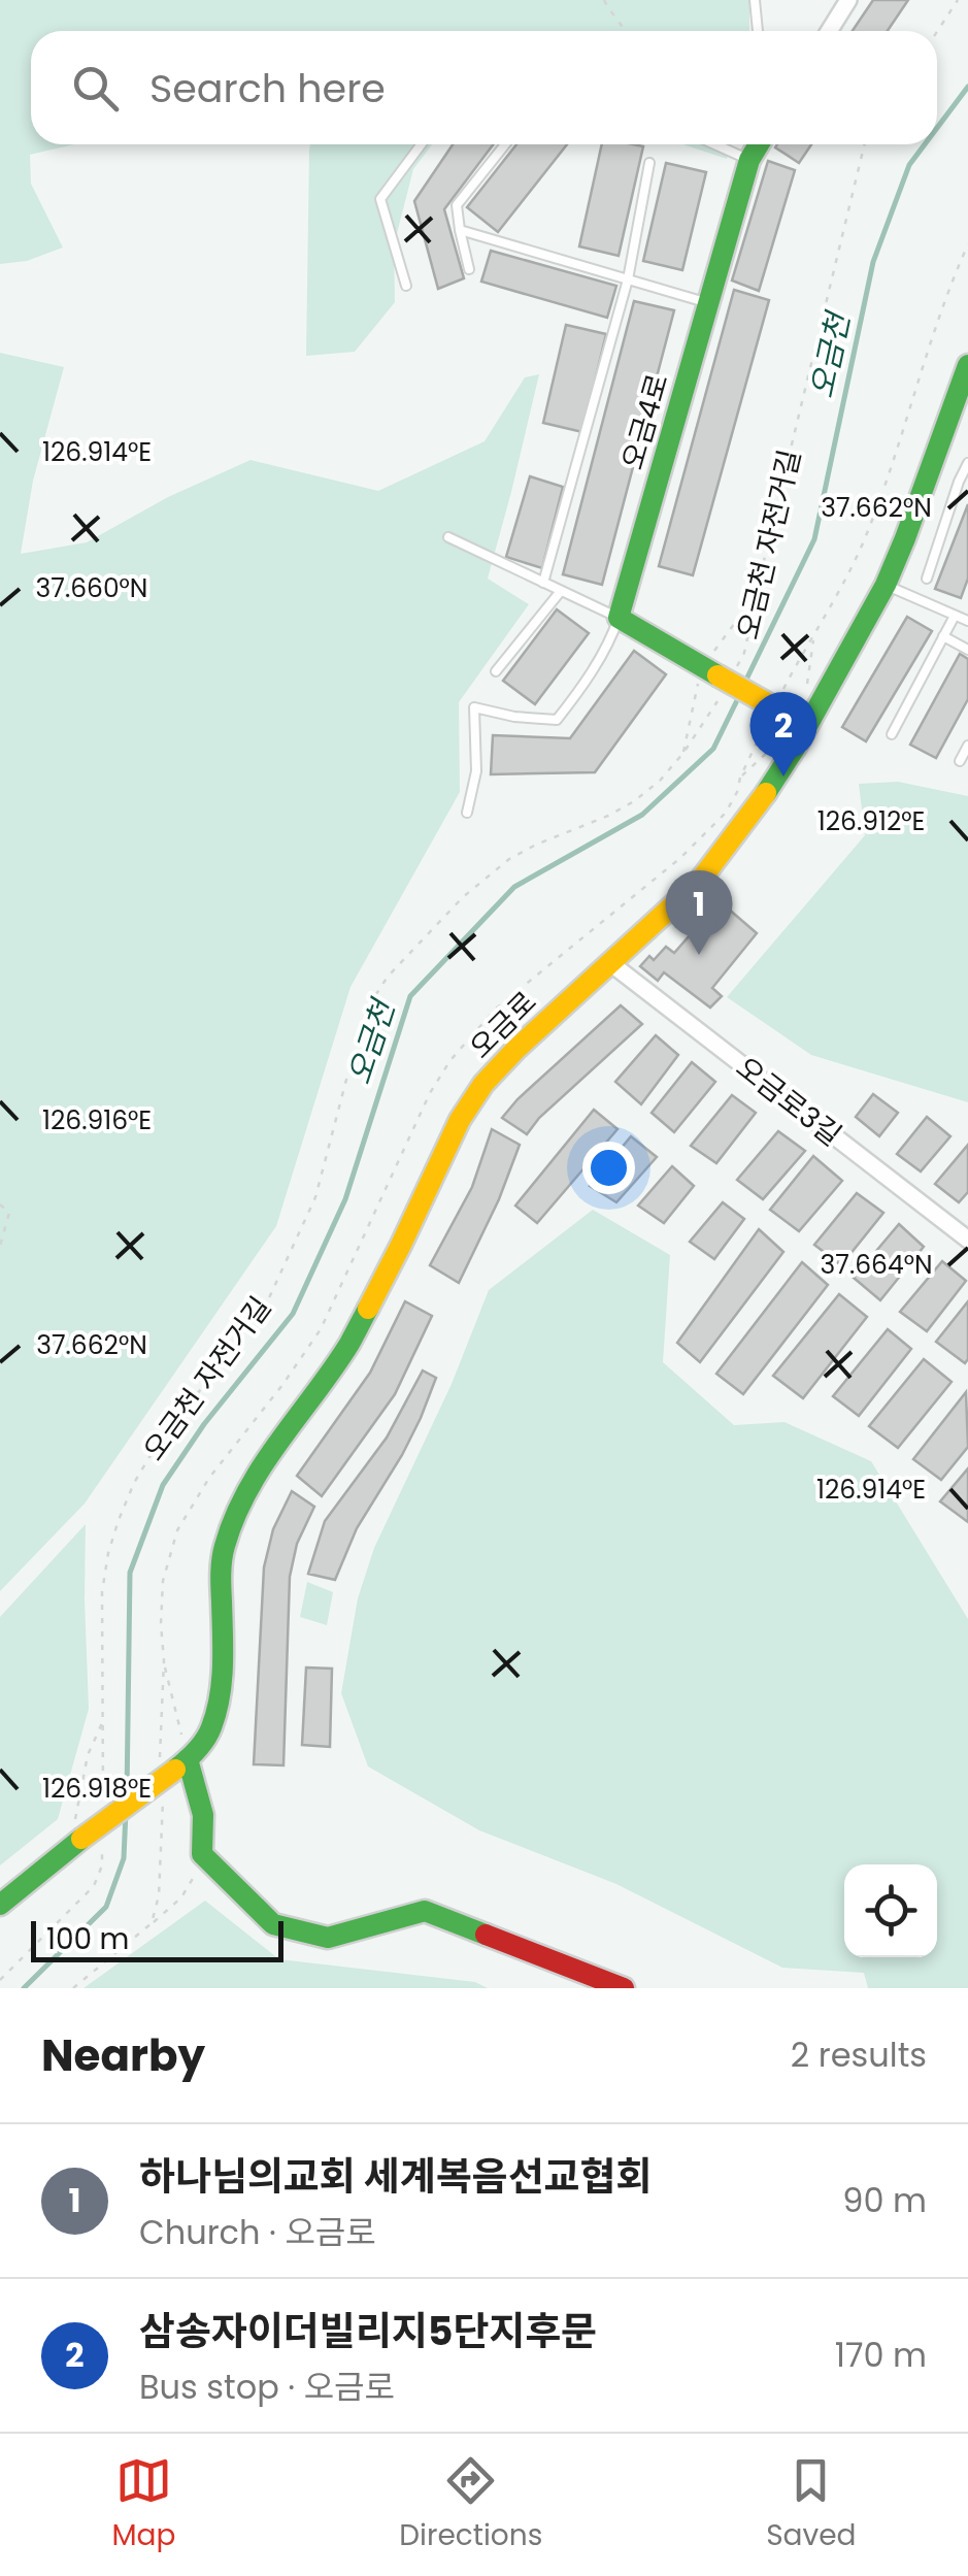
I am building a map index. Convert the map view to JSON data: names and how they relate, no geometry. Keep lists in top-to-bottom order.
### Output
{
  "streets": {
    "street": ["오금4로", "오금로", "오금로3길"],
    "path": ["오금천 자전거길"]
  },
  "crossings": [
    ["오금천 자전거길", "오금로"],
    ["오금로", "오금로3길"]
  ],
  "water": ["오금천"],
  "scale_bar": "100 m",
  "page": {
    "search": "Search here",
    "pins": ["2", "1"],
    "scale": "100 m",
    "heading": ["Nearby", "2 results"],
    "list": [
      {
        "mark": "1",
        "name": "하나님의교회 세계복음선교협회",
        "note": "Church · 오금로",
        "value": "90 m"
      },
      {
        "mark": "2",
        "name": "삼송자이더빌리지5단지후문",
        "note": "Bus stop · 오금로",
        "value": "170 m"
      }
    ],
    "nav": ["Map", "Directions", "Saved"]
  },
  "coordinates": [
    "126.914°E",
    "37.662°N",
    "37.660°N",
    "126.912°E",
    "126.916°E",
    "37.664°N",
    "126.918°E"
  ]
}
